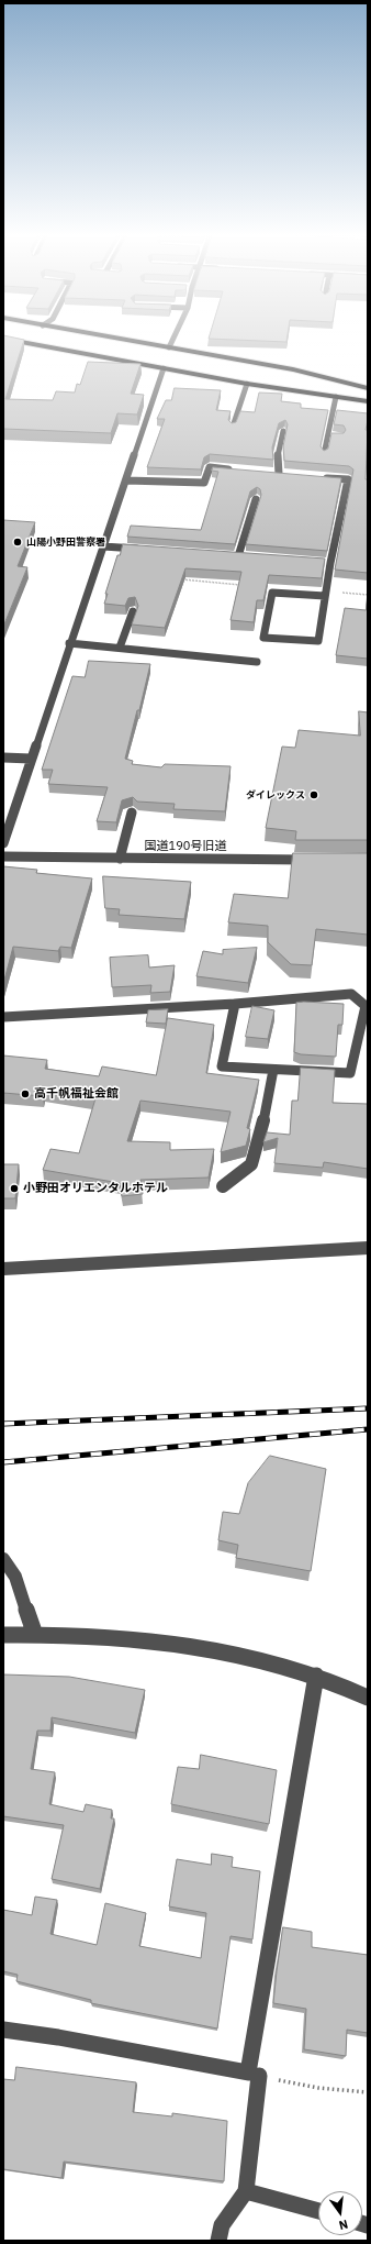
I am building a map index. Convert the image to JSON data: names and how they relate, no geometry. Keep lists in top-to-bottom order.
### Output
{
  "streets": {
    "street": ["国道190号旧道"]
  },
  "places": [
    "山陽小野田警察署",
    "ダイレックス",
    "高千帆福祉会館",
    "小野田オリエンタルホテル"
  ],
  "north": "bottom"
}
